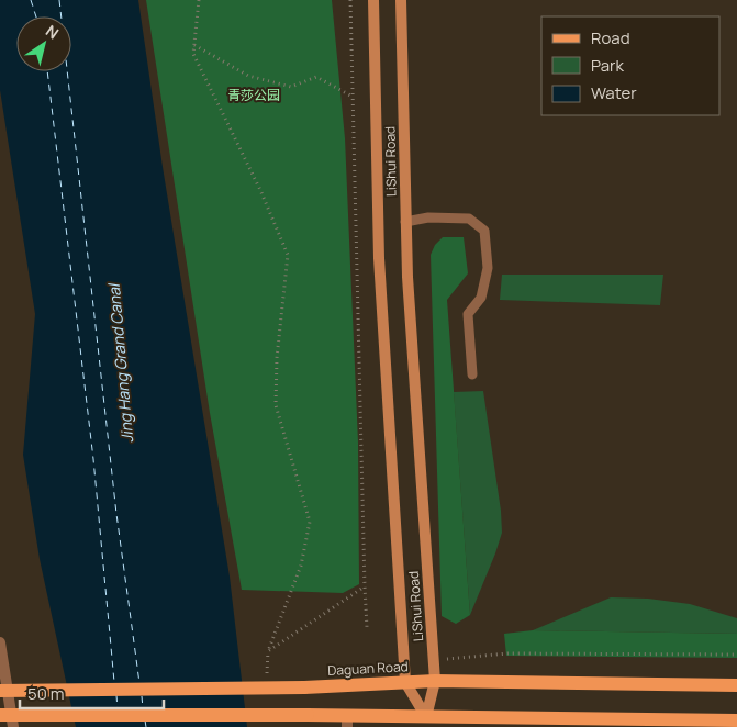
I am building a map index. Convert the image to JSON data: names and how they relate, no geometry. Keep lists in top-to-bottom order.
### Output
{
  "streets": {
    "main road": ["LiShui Road", "Daguan Road"]
  },
  "crossings": [
    ["LiShui Road", "Daguan Road"]
  ],
  "water": ["Jing Hang Grand Canal"],
  "parks": ["青莎公园"],
  "legend": ["Road", "Park", "Water"],
  "scale_bar": "50 m",
  "north": "top right"
}
